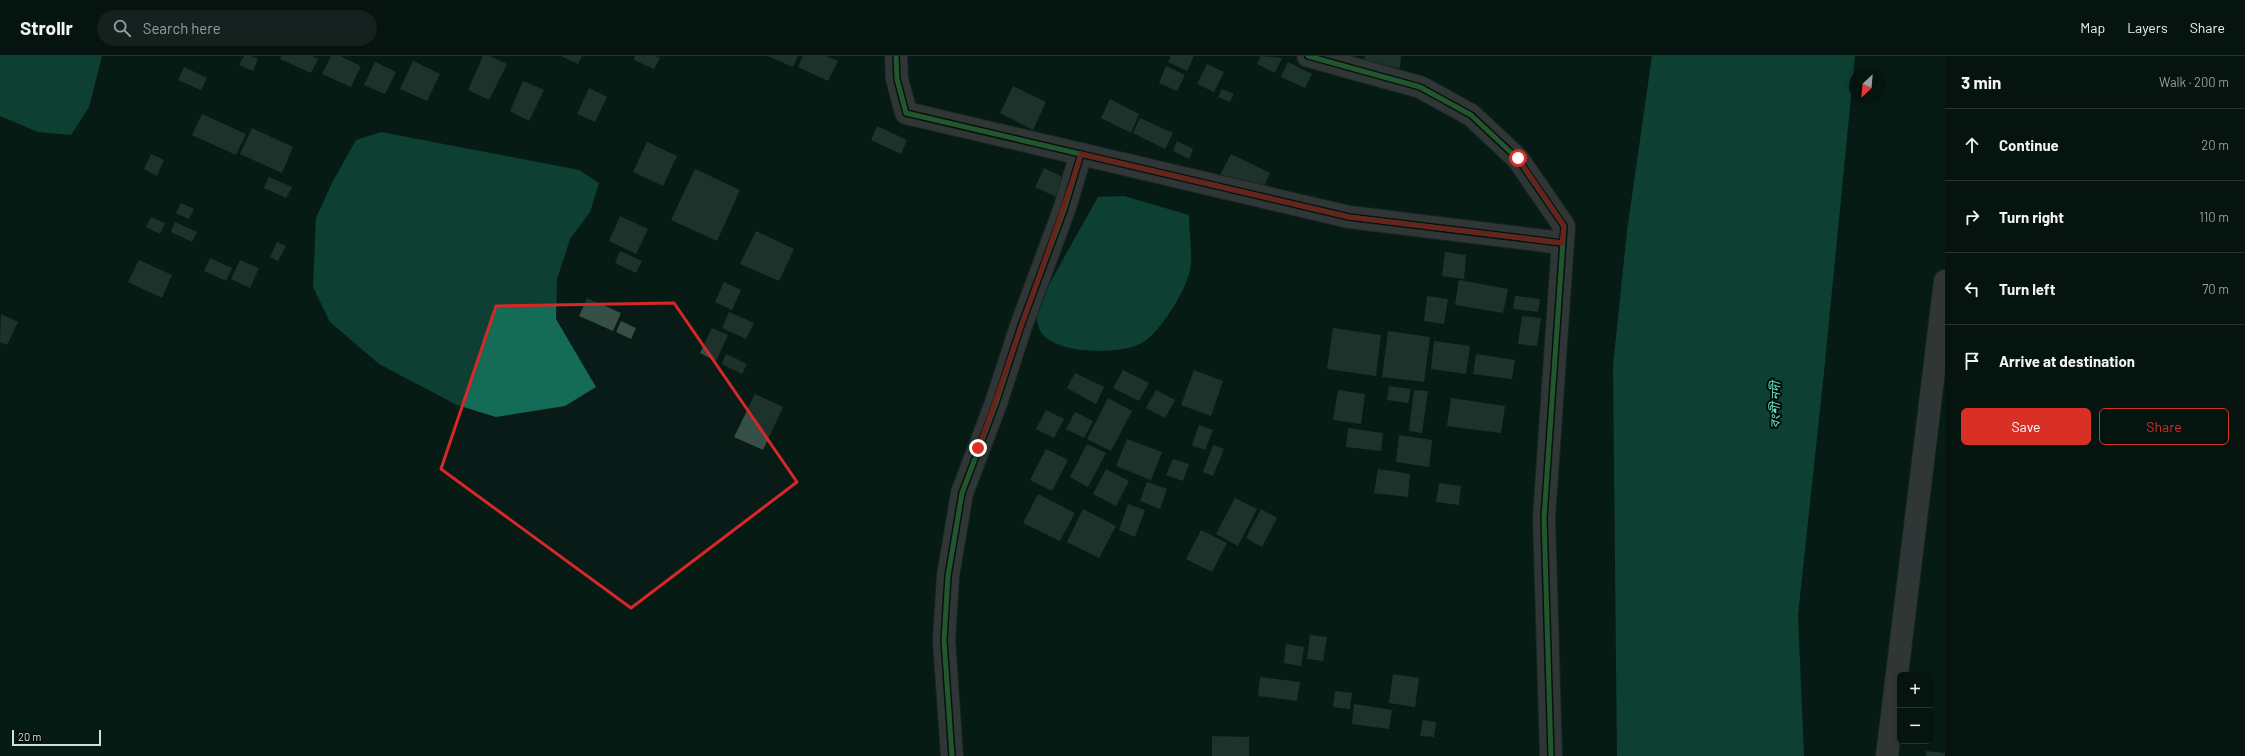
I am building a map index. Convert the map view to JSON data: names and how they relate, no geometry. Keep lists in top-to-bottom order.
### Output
{
  "water": ["বংশী নদী"],
  "scale_bar": "20 m",
  "north": "bottom left",
  "page": {
    "header": "Strollr",
    "search": "Search here",
    "nav": ["Map", "Layers", "Share"],
    "heading": ["3 min", "Walk · 200 m"],
    "list": [
      ["Continue", "20 m"],
      ["Turn right", "110 m"],
      ["Turn left", "70 m"],
      "Arrive at destination"
    ],
    "buttons": ["Save", "Share"],
    "map_buttons": ["+", "−"],
    "scale": "20 m"
  }
}
